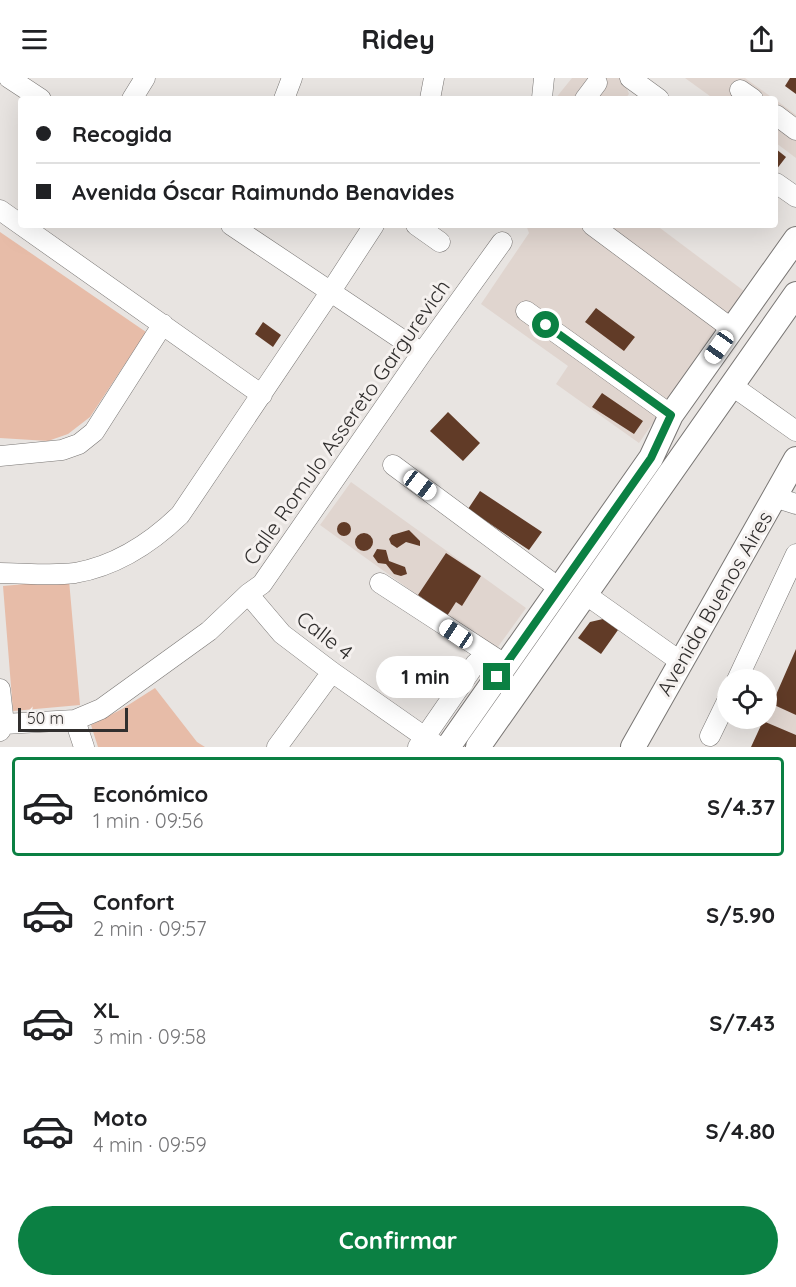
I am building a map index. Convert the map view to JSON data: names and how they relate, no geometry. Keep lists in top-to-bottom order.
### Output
{
  "streets": {
    "main road": ["Avenida Buenos Aires"],
    "street": ["Calle Romulo Assereto Gargurevich", "Calle 4"]
  },
  "crossings": [
    ["Calle Romulo Assereto Gargurevich", "Calle 4"]
  ],
  "scale_bar": "50 m",
  "page": {
    "header": "Ridey",
    "banner": ["Recogida", "Avenida Óscar Raimundo Benavides"],
    "bubble": "1 min",
    "scale": "50 m",
    "list": [
      {
        "name": "Económico",
        "note": "1 min · 09:56",
        "value": "S/4.37"
      },
      {
        "name": "Confort",
        "note": "2 min · 09:57",
        "value": "S/5.90"
      },
      {
        "name": "XL",
        "note": "3 min · 09:58",
        "value": "S/7.43"
      },
      {
        "name": "Moto",
        "note": "4 min · 09:59",
        "value": "S/4.80"
      }
    ],
    "buttons": "Confirmar"
  }
}
